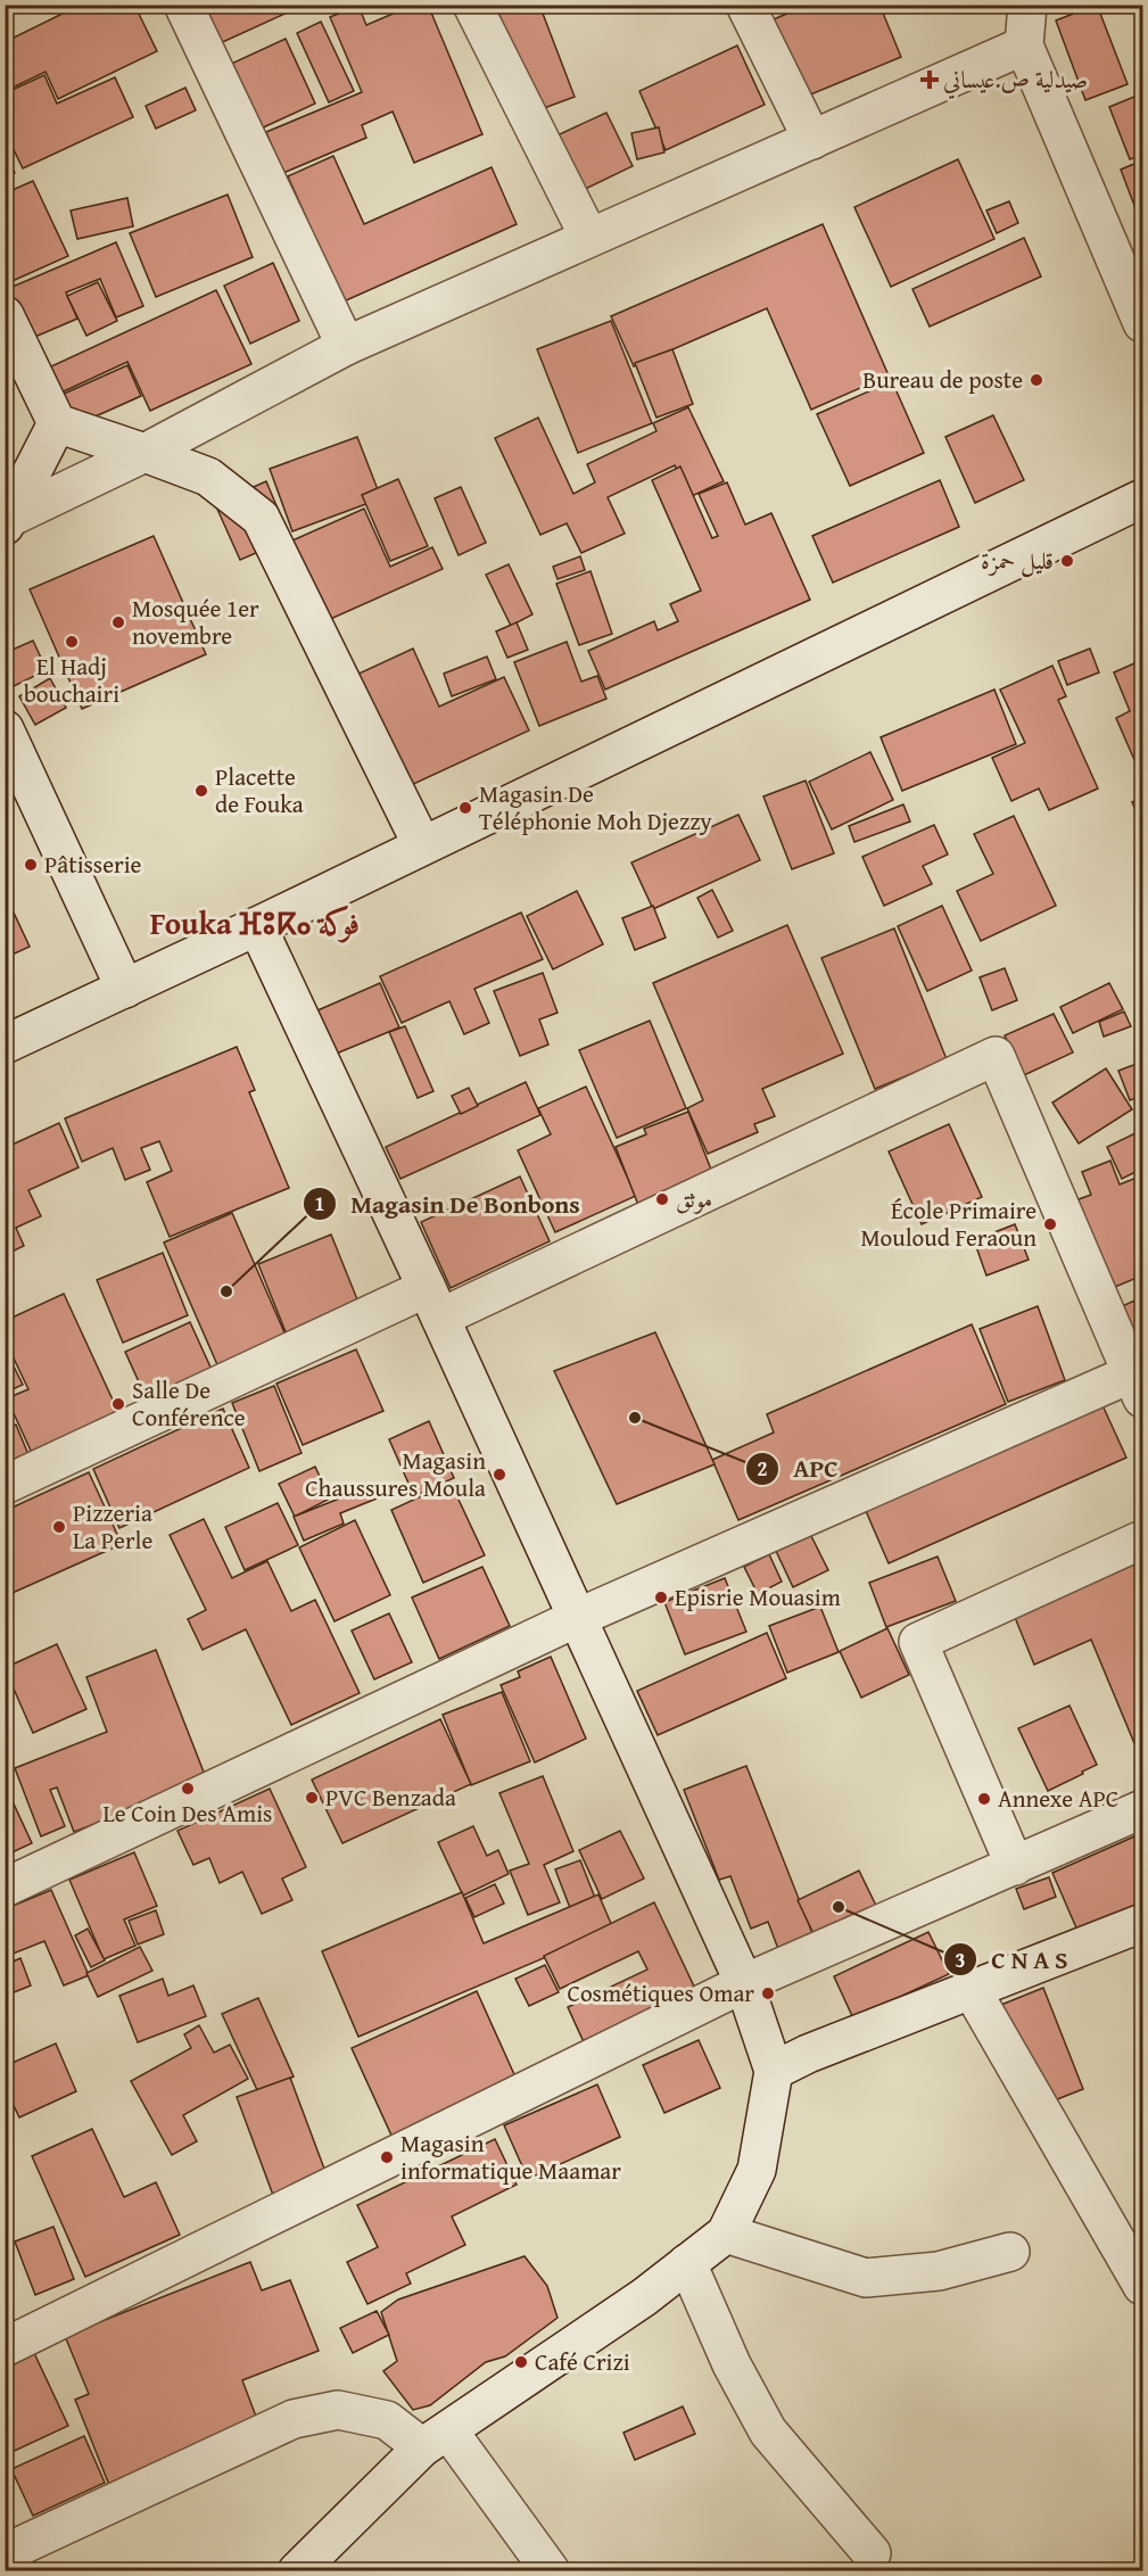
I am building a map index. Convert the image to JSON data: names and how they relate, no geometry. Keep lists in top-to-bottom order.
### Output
{
  "districts": ["Fouka ⴼⵓⴽⴰ فوكة"],
  "places": {
    "health": ["صيدلية ص.عيساني"],
    "other": [
      "Bureau de poste",
      "قليل حمزة",
      "Mosquée 1er novembre",
      "El Hadj bouchairi",
      "Placette de Fouka",
      "Magasin De Téléphonie Moh Djezzy",
      "Pâtisserie",
      "موثق",
      "École Primaire Mouloud Feraoun",
      "Magasin De Bonbons",
      "Salle De Conférence",
      "APC",
      "Magasin Chaussures Moula",
      "Pizzeria La Perle",
      "Episrie Mouasim",
      "Le Coin Des Amis",
      "PVC Benzada",
      "Annexe APC",
      "C N A S",
      "Cosmétiques Omar",
      "Magasin informatique Maamar",
      "Café Crizi"
    ]
  }
}
